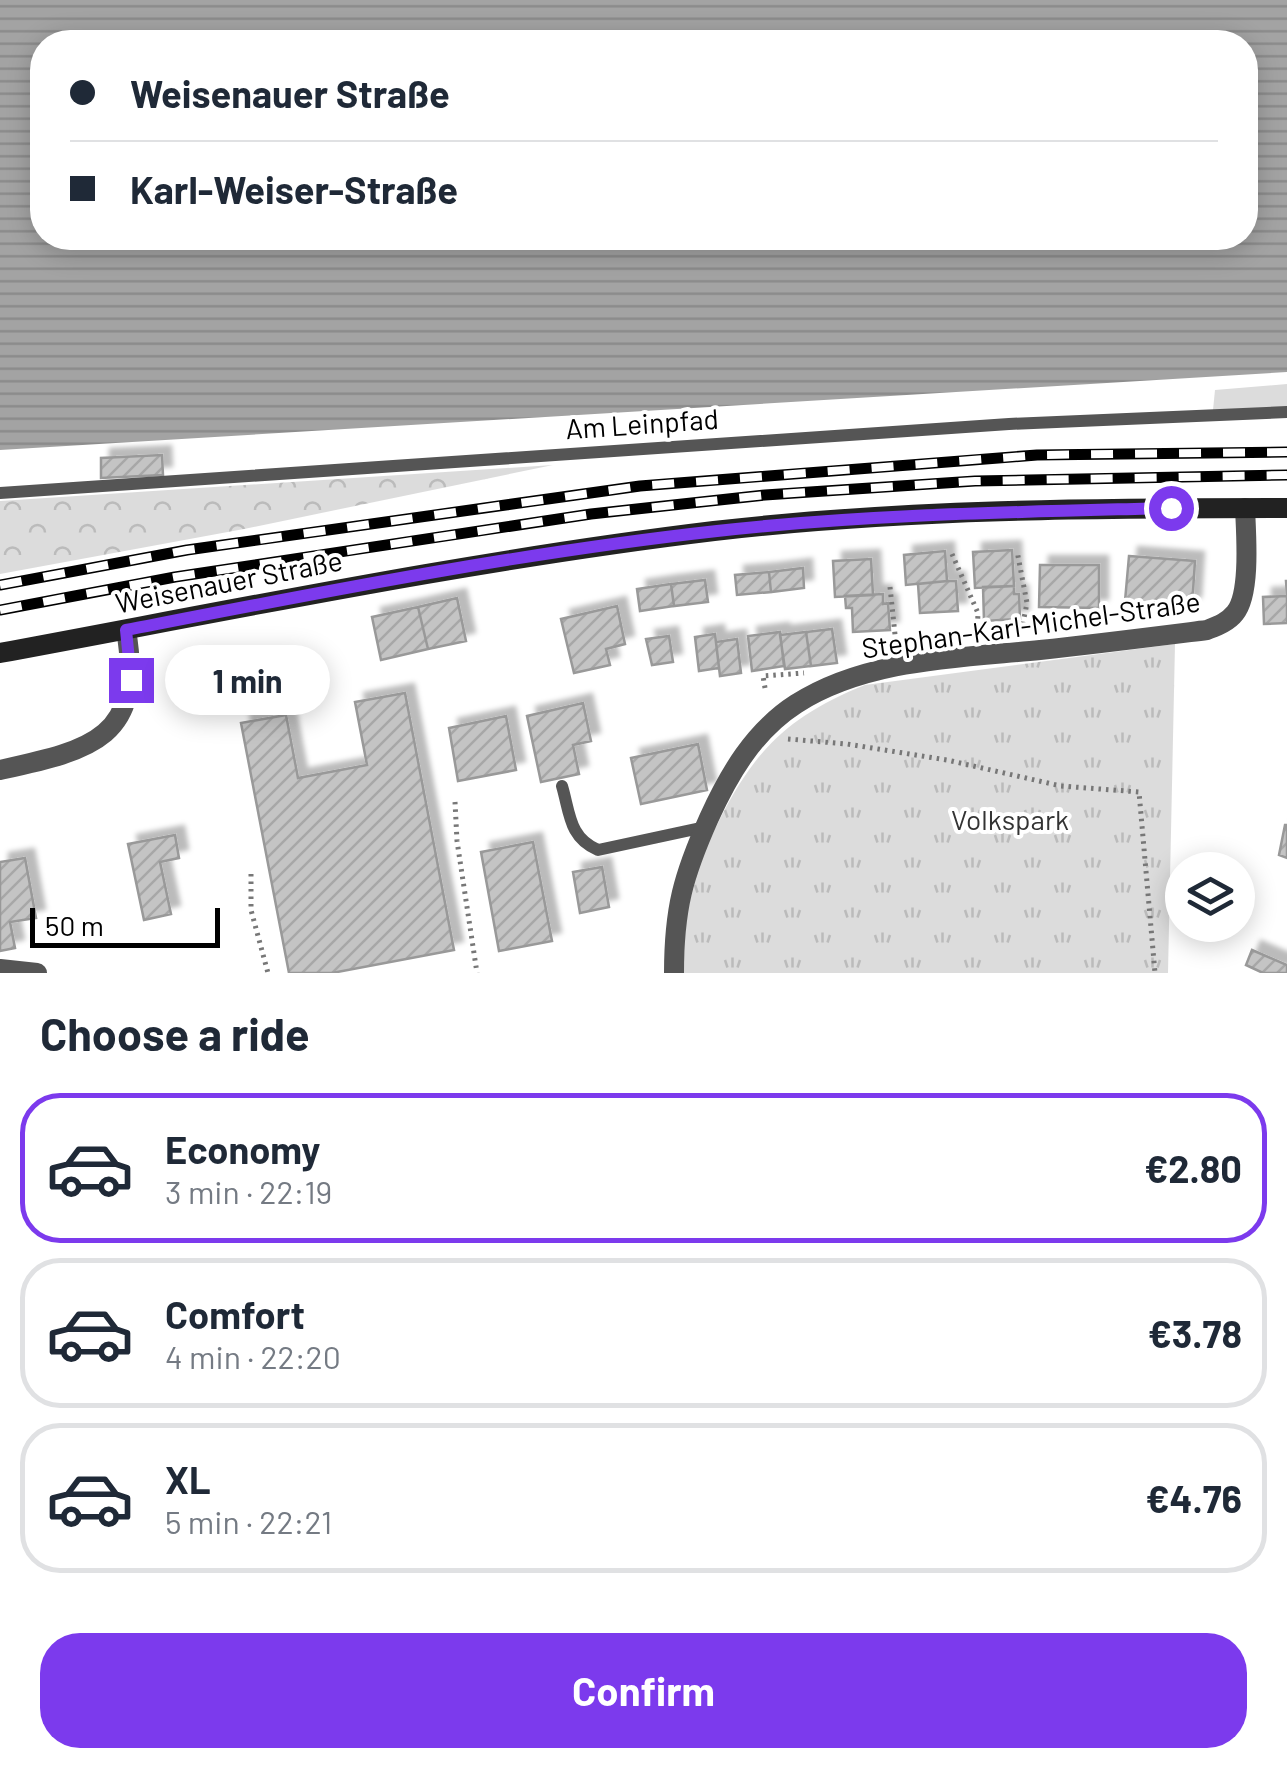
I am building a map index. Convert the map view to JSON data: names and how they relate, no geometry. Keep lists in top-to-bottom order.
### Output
{
  "streets": {
    "main road": ["Weisenauer Straße"],
    "street": ["Stephan-Karl-Michel-Straße"],
    "lane": ["Am Leinpfad"]
  },
  "crossings": [
    ["Weisenauer Straße", "Stephan-Karl-Michel-Straße"]
  ],
  "parks": ["Volkspark"],
  "scale_bar": "50 m",
  "page": {
    "banner": ["Weisenauer Straße", "Karl-Weiser-Straße"],
    "bubble": "1 min",
    "scale": "50 m",
    "heading": "Choose a ride",
    "list": [
      {
        "name": "Economy",
        "note": "3 min · 22:19",
        "value": "€2.80"
      },
      {
        "name": "Comfort",
        "note": "4 min · 22:20",
        "value": "€3.78"
      },
      {
        "name": "XL",
        "note": "5 min · 22:21",
        "value": "€4.76"
      }
    ],
    "buttons": "Confirm"
  }
}
